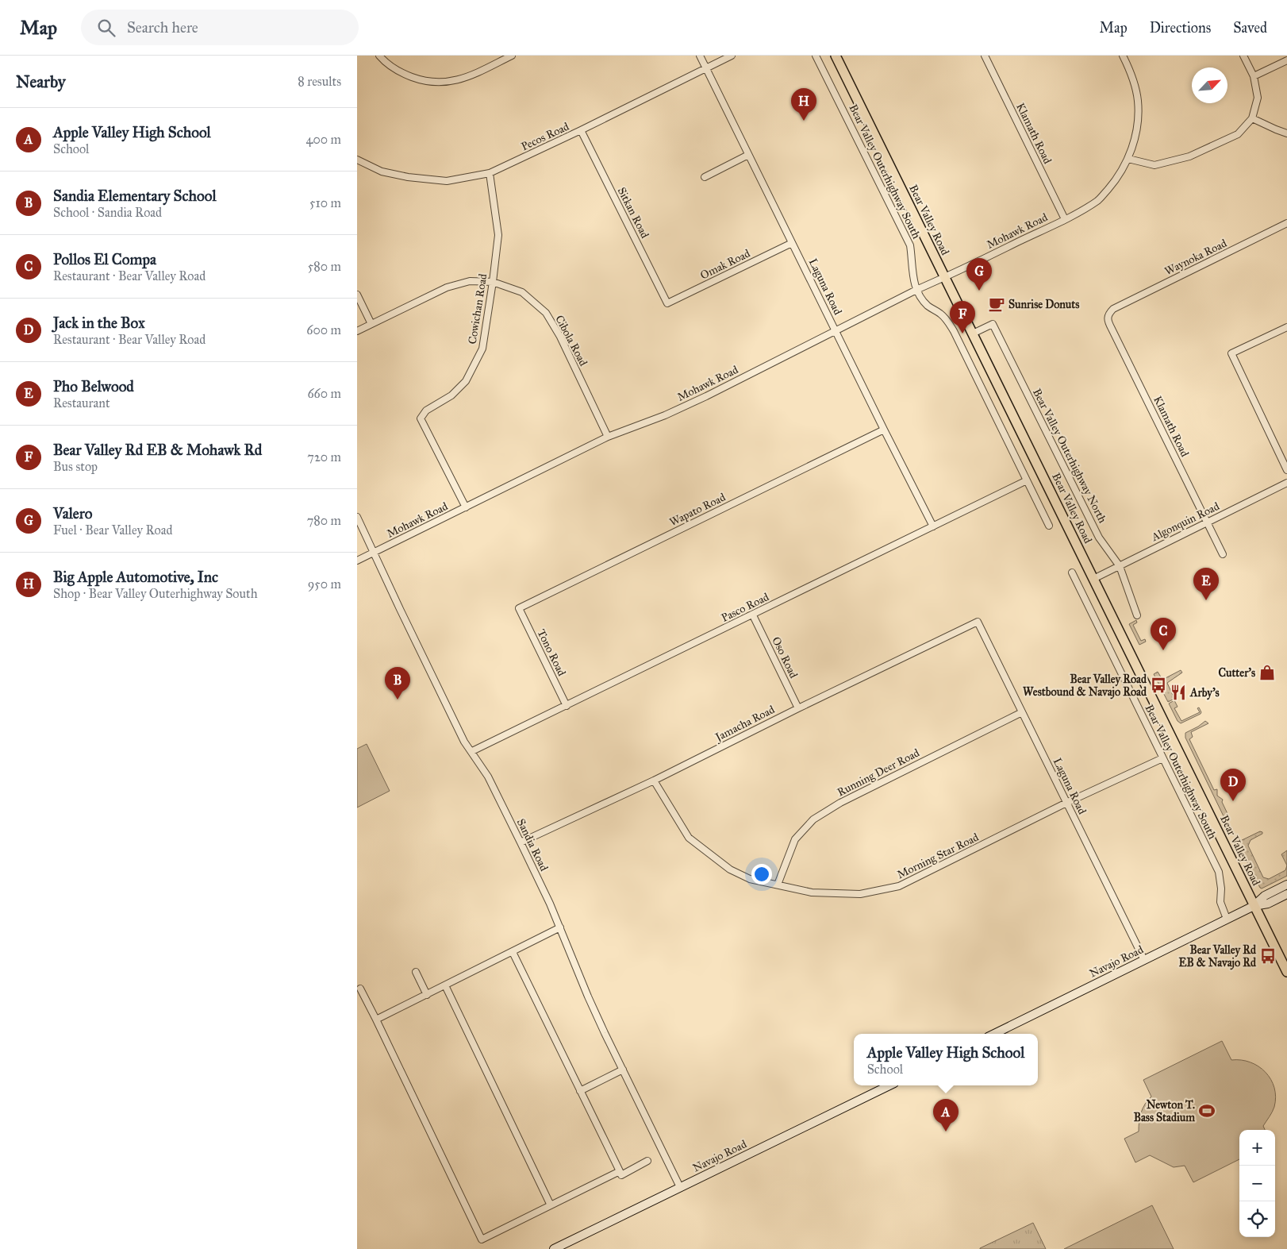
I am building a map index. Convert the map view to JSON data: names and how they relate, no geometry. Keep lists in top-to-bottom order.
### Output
{
  "streets": {
    "main road": ["Bear Valley Road"],
    "street": [
      "Klamath Road",
      "Pecos Road",
      "Bear Valley Outerhighway South",
      "Sitkan Road",
      "Mohawk Road",
      "Waynoka Road",
      "Omak Road",
      "Laguna Road",
      "Cowichan Road",
      "Cibola Road",
      "Bear Valley Outerhighway North",
      "Wapato Road",
      "Algonquin Road",
      "Pasco Road",
      "Tono Road",
      "Oso Road",
      "Jamacha Road",
      "Running Deer Road",
      "Sandia Road",
      "Morning Star Road",
      "Navajo Road"
    ]
  },
  "crossings": [
    ["Klamath Road", "Mohawk Road"],
    ["Klamath Road", "Waynoka Road"],
    ["Klamath Road", "Algonquin Road"],
    ["Pecos Road", "Sitkan Road"],
    ["Pecos Road", "Laguna Road"],
    ["Pecos Road", "Cowichan Road"],
    ["Bear Valley Outerhighway South", "Mohawk Road"],
    ["Bear Valley Outerhighway South", "Pasco Road"],
    ["Bear Valley Outerhighway South", "Morning Star Road"],
    ["Bear Valley Outerhighway South", "Navajo Road"],
    ["Sitkan Road", "Omak Road"],
    ["Bear Valley Road", "Mohawk Road"],
    ["Bear Valley Road", "Bear Valley Outerhighway North"],
    ["Bear Valley Road", "Algonquin Road"],
    ["Bear Valley Road", "Navajo Road"],
    ["Mohawk Road", "Laguna Road"],
    ["Mohawk Road", "Cowichan Road"],
    ["Mohawk Road", "Cibola Road"],
    ["Mohawk Road", "Sandia Road"],
    ["Omak Road", "Laguna Road"],
    ["Laguna Road", "Wapato Road"],
    ["Laguna Road", "Pasco Road"],
    ["Laguna Road", "Jamacha Road"],
    ["Laguna Road", "Running Deer Road"],
    ["Laguna Road", "Morning Star Road"],
    ["Laguna Road", "Navajo Road"],
    ["Cowichan Road", "Cibola Road"],
    ["Bear Valley Outerhighway North", "Algonquin Road"],
    ["Wapato Road", "Tono Road"],
    ["Pasco Road", "Tono Road"],
    ["Pasco Road", "Oso Road"],
    ["Pasco Road", "Sandia Road"],
    ["Oso Road", "Jamacha Road"],
    ["Jamacha Road", "Sandia Road"],
    ["Jamacha Road", "Morning Star Road"],
    ["Running Deer Road", "Morning Star Road"],
    ["Sandia Road", "Navajo Road"]
  ],
  "places": {
    "cafe": ["Sunrise Donuts"],
    "shop": ["Cutter's"],
    "bus stop": ["Bear Valley Road Westbound & Navajo Road", "Bear Valley Rd EB & Navajo Rd"],
    "restaurant": ["Arby's"],
    "sports": ["Newton T. Bass Stadium"]
  },
  "north": "top right",
  "page": {
    "header": "Map",
    "search": "Search here",
    "nav": ["Map", "Directions", "Saved"],
    "heading": ["Nearby", "8 results"],
    "pins": [
      "H",
      "G",
      "F",
      "E",
      "C",
      "B",
      "D",
      "A"
    ],
    "list": [
      {
        "mark": "A",
        "name": "Apple Valley High School",
        "note": "School",
        "value": "400 m"
      },
      {
        "mark": "B",
        "name": "Sandia Elementary School",
        "note": "School · Sandia Road",
        "value": "510 m"
      },
      {
        "mark": "C",
        "name": "Pollos El Compa",
        "note": "Restaurant · Bear Valley Road",
        "value": "580 m"
      },
      {
        "mark": "D",
        "name": "Jack in the Box",
        "note": "Restaurant · Bear Valley Road",
        "value": "600 m"
      },
      {
        "mark": "E",
        "name": "Pho Belwood",
        "note": "Restaurant",
        "value": "660 m"
      },
      {
        "mark": "F",
        "name": "Bear Valley Rd EB & Mohawk Rd",
        "note": "Bus stop",
        "value": "720 m"
      },
      {
        "mark": "G",
        "name": "Valero",
        "note": "Fuel · Bear Valley Road",
        "value": "780 m"
      },
      {
        "mark": "H",
        "name": "Big Apple Automotive, Inc",
        "note": "Shop · Bear Valley Outerhighway South",
        "value": "950 m"
      }
    ],
    "popup": ["Apple Valley High School", "School"],
    "map_buttons": ["+", "−"]
  }
}
